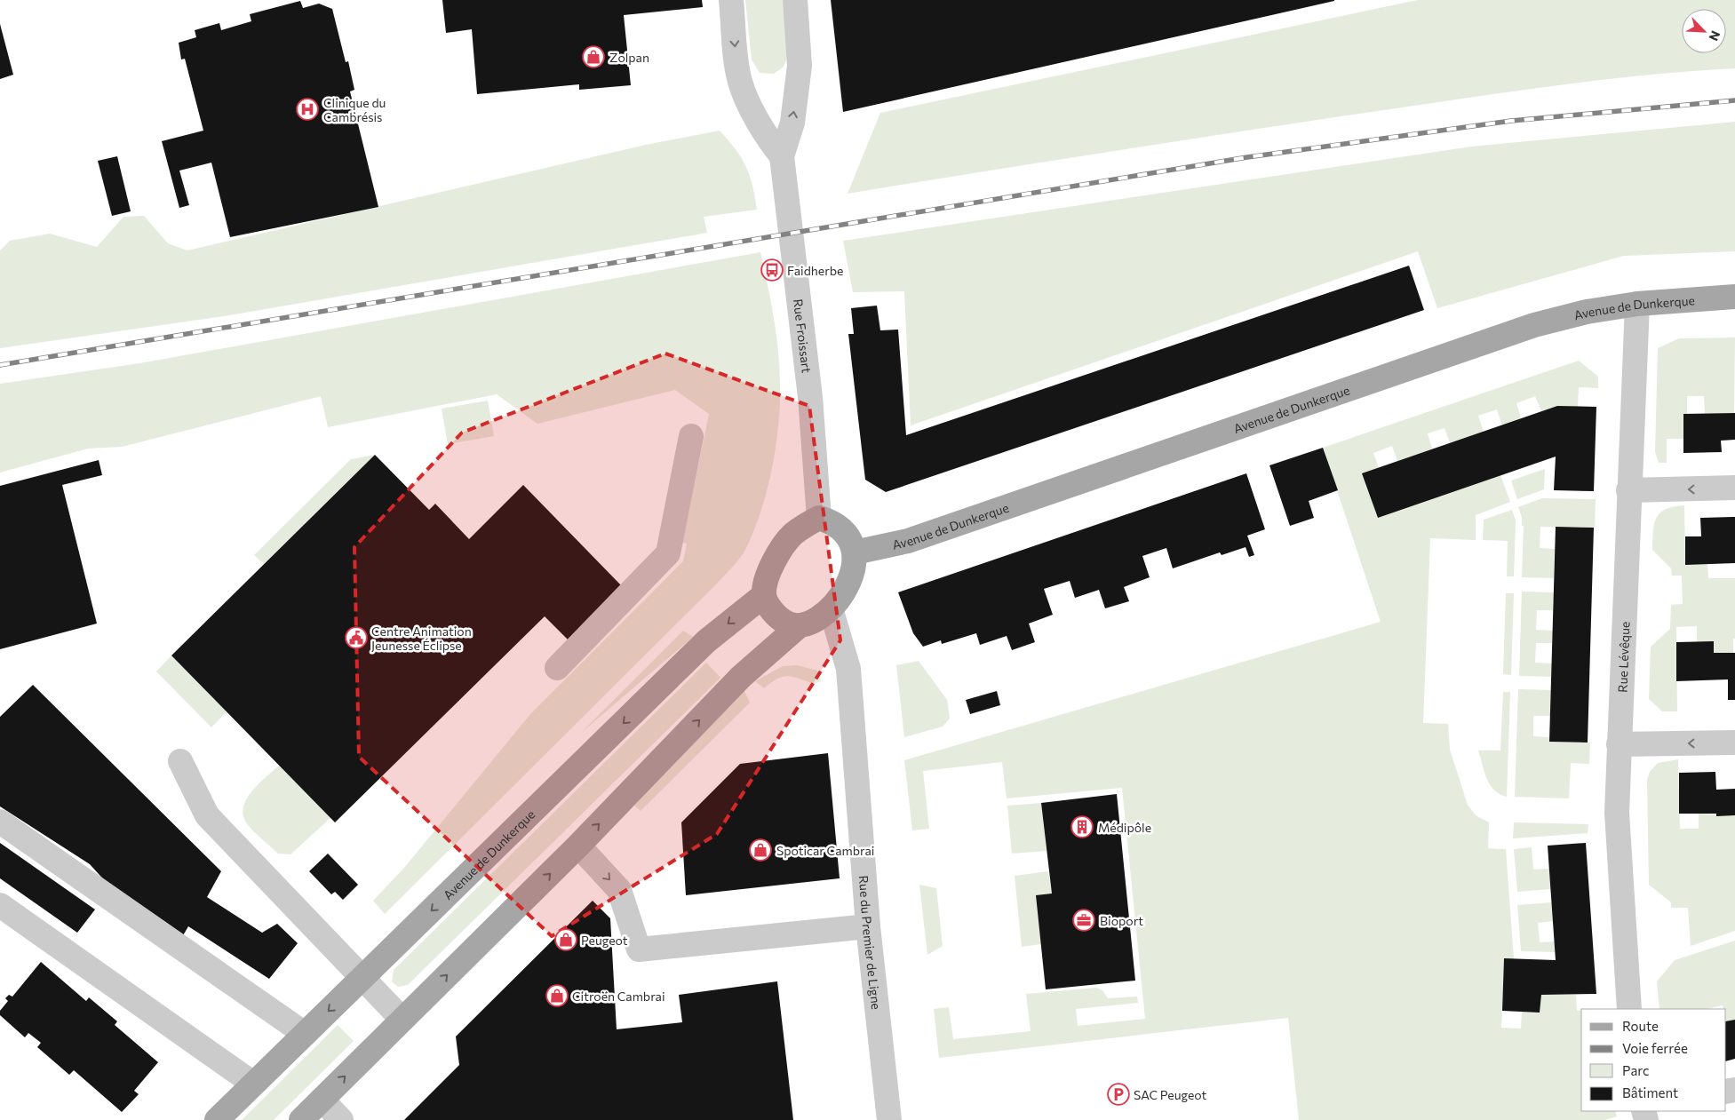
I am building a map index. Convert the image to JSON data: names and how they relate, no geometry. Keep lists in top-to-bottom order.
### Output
{
  "streets": {
    "main road": ["Avenue de Dunkerque"],
    "street": ["Rue Froissart", "Rue Lévêque", "Rue du Premier de Ligne"]
  },
  "crossings": [
    ["Avenue de Dunkerque", "Rue Froissart"],
    ["Avenue de Dunkerque", "Rue Lévêque"],
    ["Avenue de Dunkerque", "Rue du Premier de Ligne"],
    ["Rue Froissart", "Rue du Premier de Ligne"]
  ],
  "places": {
    "shop": [
      "Zolpan",
      "Spoticar Cambrai",
      "Peugeot",
      "Citroën Cambrai"
    ],
    "hospital": ["Clinique du Cambrésis"],
    "bus stop": ["Faidherbe"],
    "public building": ["Centre Animation Jeunesse Éclipse"],
    "building": ["Médipôle"],
    "office": ["Bioport"],
    "parking": ["SAC Peugeot"]
  },
  "legend": [
    "Route",
    "Voie ferrée",
    "Parc",
    "Bâtiment"
  ],
  "north": "bottom right"
}
